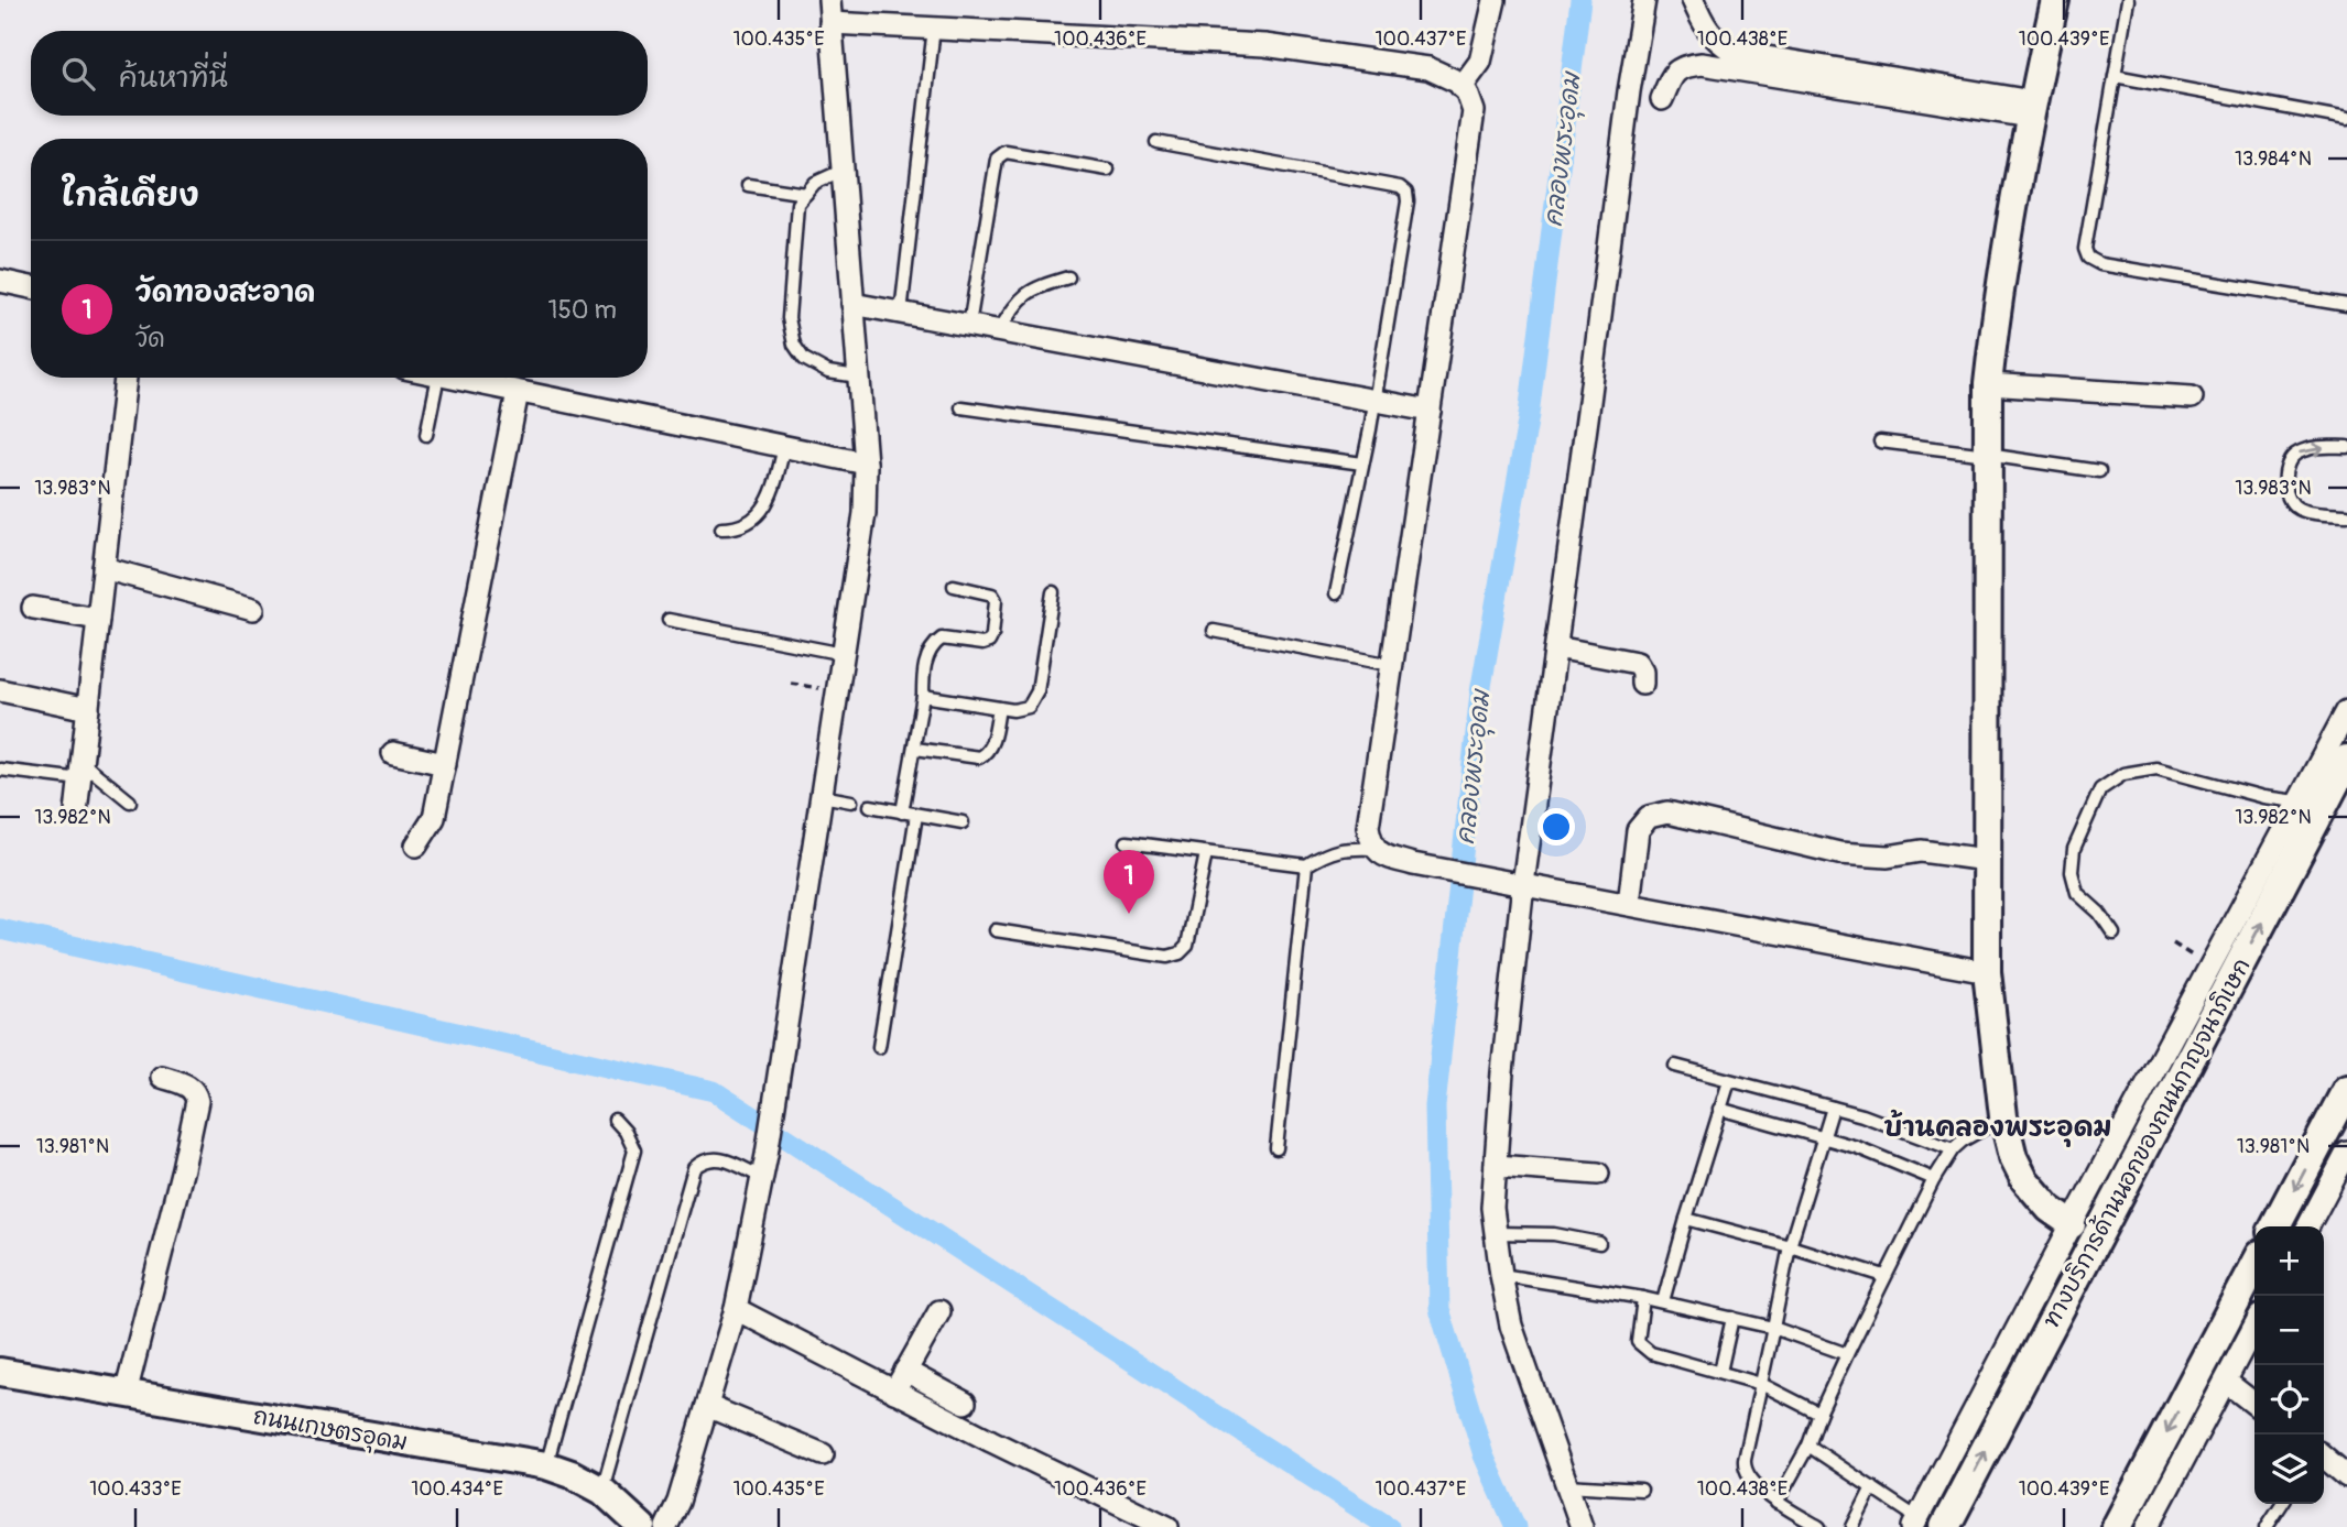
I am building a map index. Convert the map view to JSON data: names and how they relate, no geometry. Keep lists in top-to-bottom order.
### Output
{
  "streets": {
    "main road": ["ทางบริการด้านนอกของถนนกาญจนาภิเษก"],
    "street": ["ถนนเกษตรอุดม"]
  },
  "districts": ["บ้านคลองพระอุดม"],
  "water": ["คลองพระอุดม"],
  "page": {
    "search": "ค้นหาที่นี่",
    "heading": "ใกล้เคียง",
    "list": [
      {
        "mark": "1",
        "name": "วัดทองสะอาด",
        "note": "วัด",
        "value": "150 m"
      }
    ],
    "pins": "1",
    "map_buttons": ["+", "−"]
  },
  "coordinates": [
    "100.435°E",
    "100.436°E",
    "100.437°E",
    "100.438°E",
    "100.439°E",
    "13.984°N",
    "13.983°N",
    "13.982°N",
    "13.981°N",
    "100.433°E",
    "100.434°E"
  ]
}
